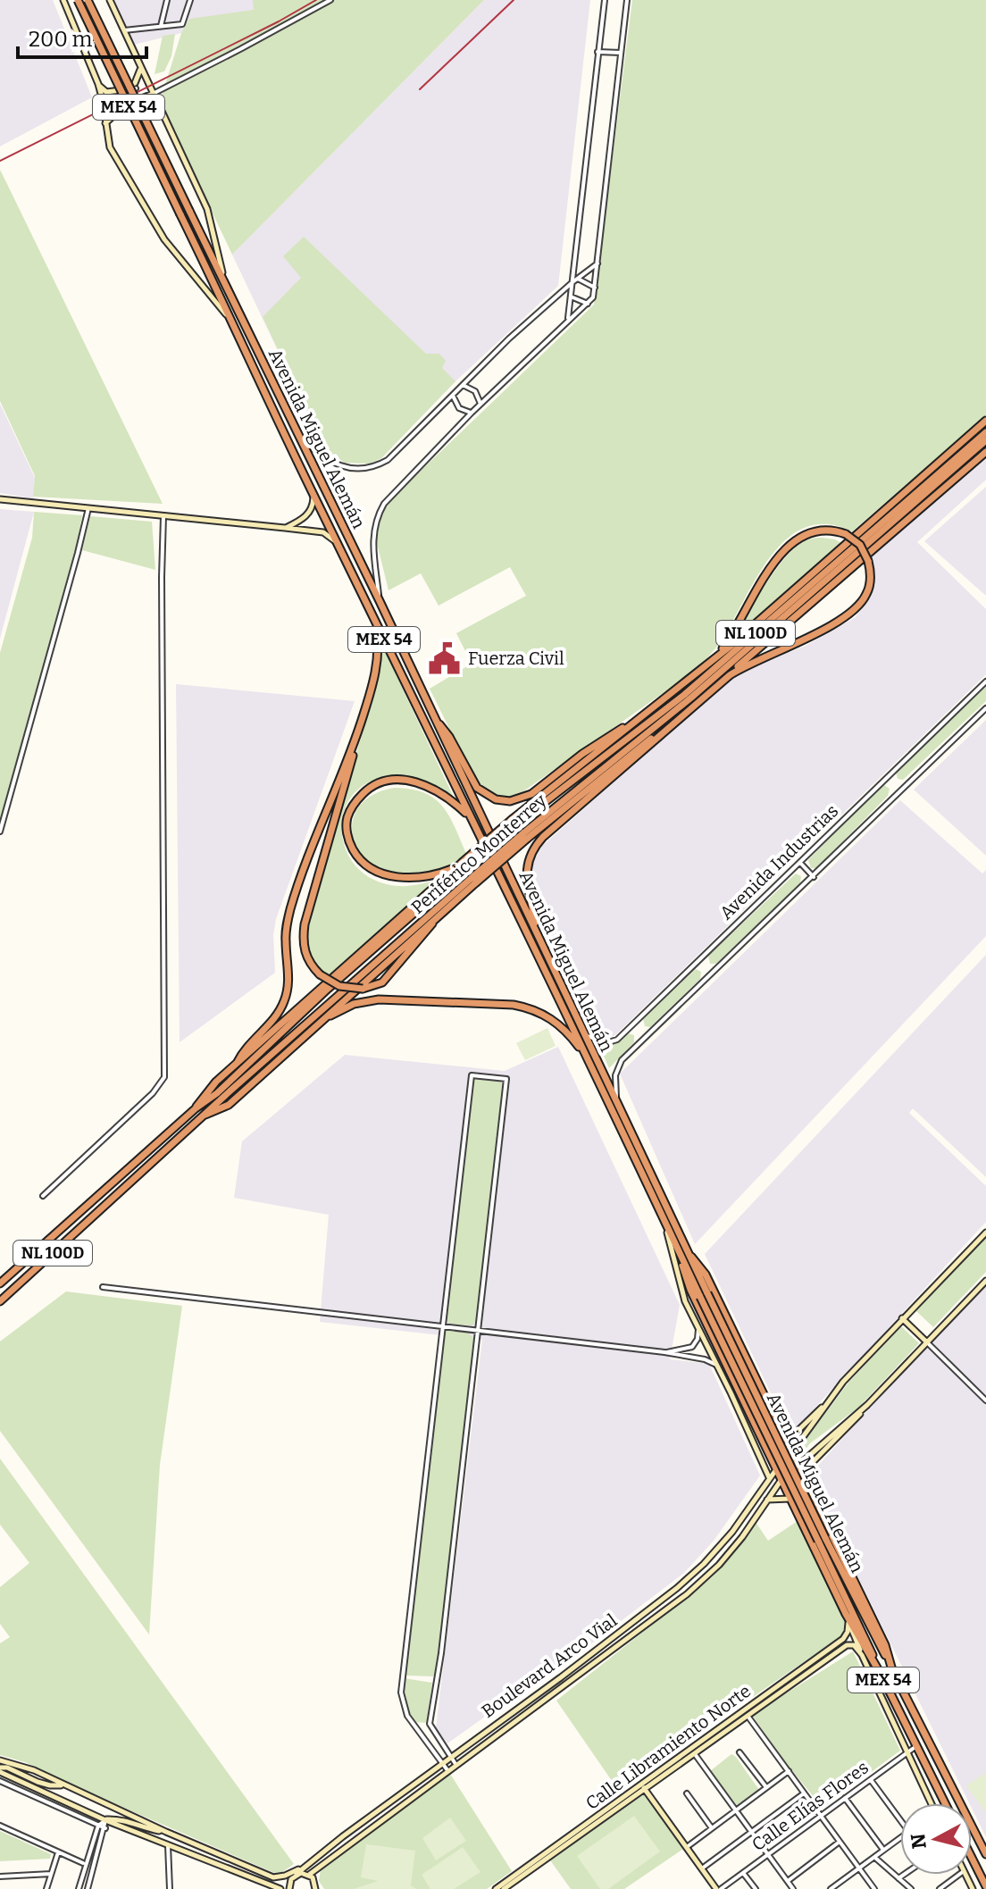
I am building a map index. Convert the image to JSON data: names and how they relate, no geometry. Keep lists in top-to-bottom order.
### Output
{
  "streets": {
    "highway": [
      "MEX 54",
      "Avenida Miguel Alemán",
      "NL 100D",
      "Periférico Monterrey"
    ],
    "street": [
      "Avenida Industrias",
      "Boulevard Arco Vial",
      "Calle Libramiento Norte",
      "Calle Elías Flores"
    ]
  },
  "crossings": [
    ["Avenida Miguel Alemán", "Avenida Industrias"],
    ["Avenida Miguel Alemán", "Calle Elías Flores"]
  ],
  "places": {
    "public building": ["Fuerza Civil"]
  },
  "scale_bar": "200 m",
  "north": "left"
}
